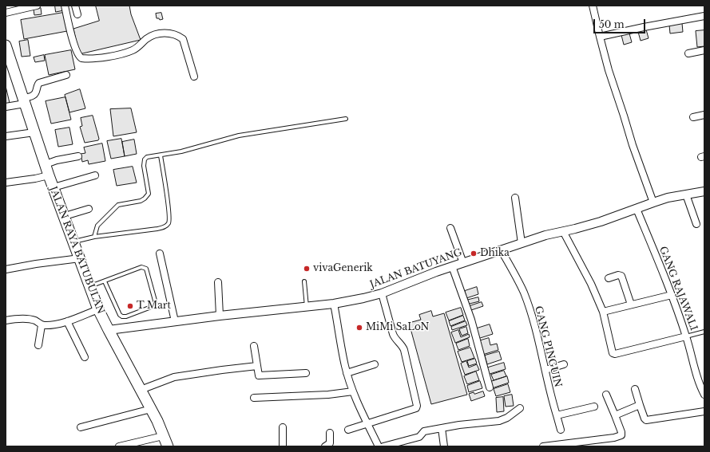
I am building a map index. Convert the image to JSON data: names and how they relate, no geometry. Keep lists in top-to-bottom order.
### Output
{
  "streets": {
    "highway": ["JALAN RAYA BATUBULAN"],
    "street": ["JALAN BATUYANG", "GANG RAJAWALI", "GANG PINGUIN"]
  },
  "crossings": [
    ["JALAN RAYA BATUBULAN", "JALAN BATUYANG"],
    ["JALAN BATUYANG", "GANG RAJAWALI"],
    ["JALAN BATUYANG", "GANG PINGUIN"]
  ],
  "places": [
    "Dhika",
    "vivaGenerik",
    "T Mart",
    "MiMi SaLoN"
  ],
  "scale_bar": "50 m"
}
